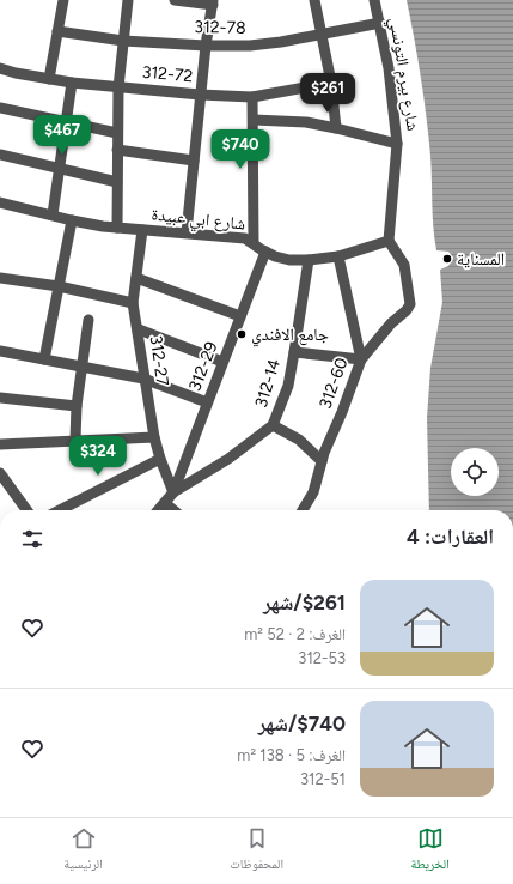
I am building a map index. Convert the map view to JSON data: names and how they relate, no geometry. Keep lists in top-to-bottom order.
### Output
{
  "streets": {
    "street": [
      "312-78",
      "312-72",
      "شارع بيرم التونسي",
      "شارع ابي عبيدة",
      "312-27",
      "312-29",
      "312-14",
      "312-60"
    ]
  },
  "crossings": [
    ["312-78", "شارع بيرم التونسي"],
    ["شارع بيرم التونسي", "شارع ابي عبيدة"],
    ["شارع ابي عبيدة", "312-27"],
    ["شارع ابي عبيدة", "312-29"],
    ["شارع ابي عبيدة", "312-14"],
    ["شارع ابي عبيدة", "312-60"],
    ["312-27", "312-29"],
    ["312-27", "312-14"],
    ["312-29", "312-14"]
  ],
  "places": ["المسناية", "جامع الافندي"],
  "page": {
    "price": [
      "$261",
      "$467",
      "$740",
      "$324"
    ],
    "heading": "العقارات: 4",
    "list": [
      {
        "name": "$261/شهر",
        "note": "الغرف: 2 · 52 m² · 312-53"
      },
      {
        "name": "$740/شهر",
        "note": "الغرف: 5 · 138 m² · 312-51"
      }
    ],
    "tabs": ["الخريطة", "المحفوظات", "الرئيسية"]
  }
}
